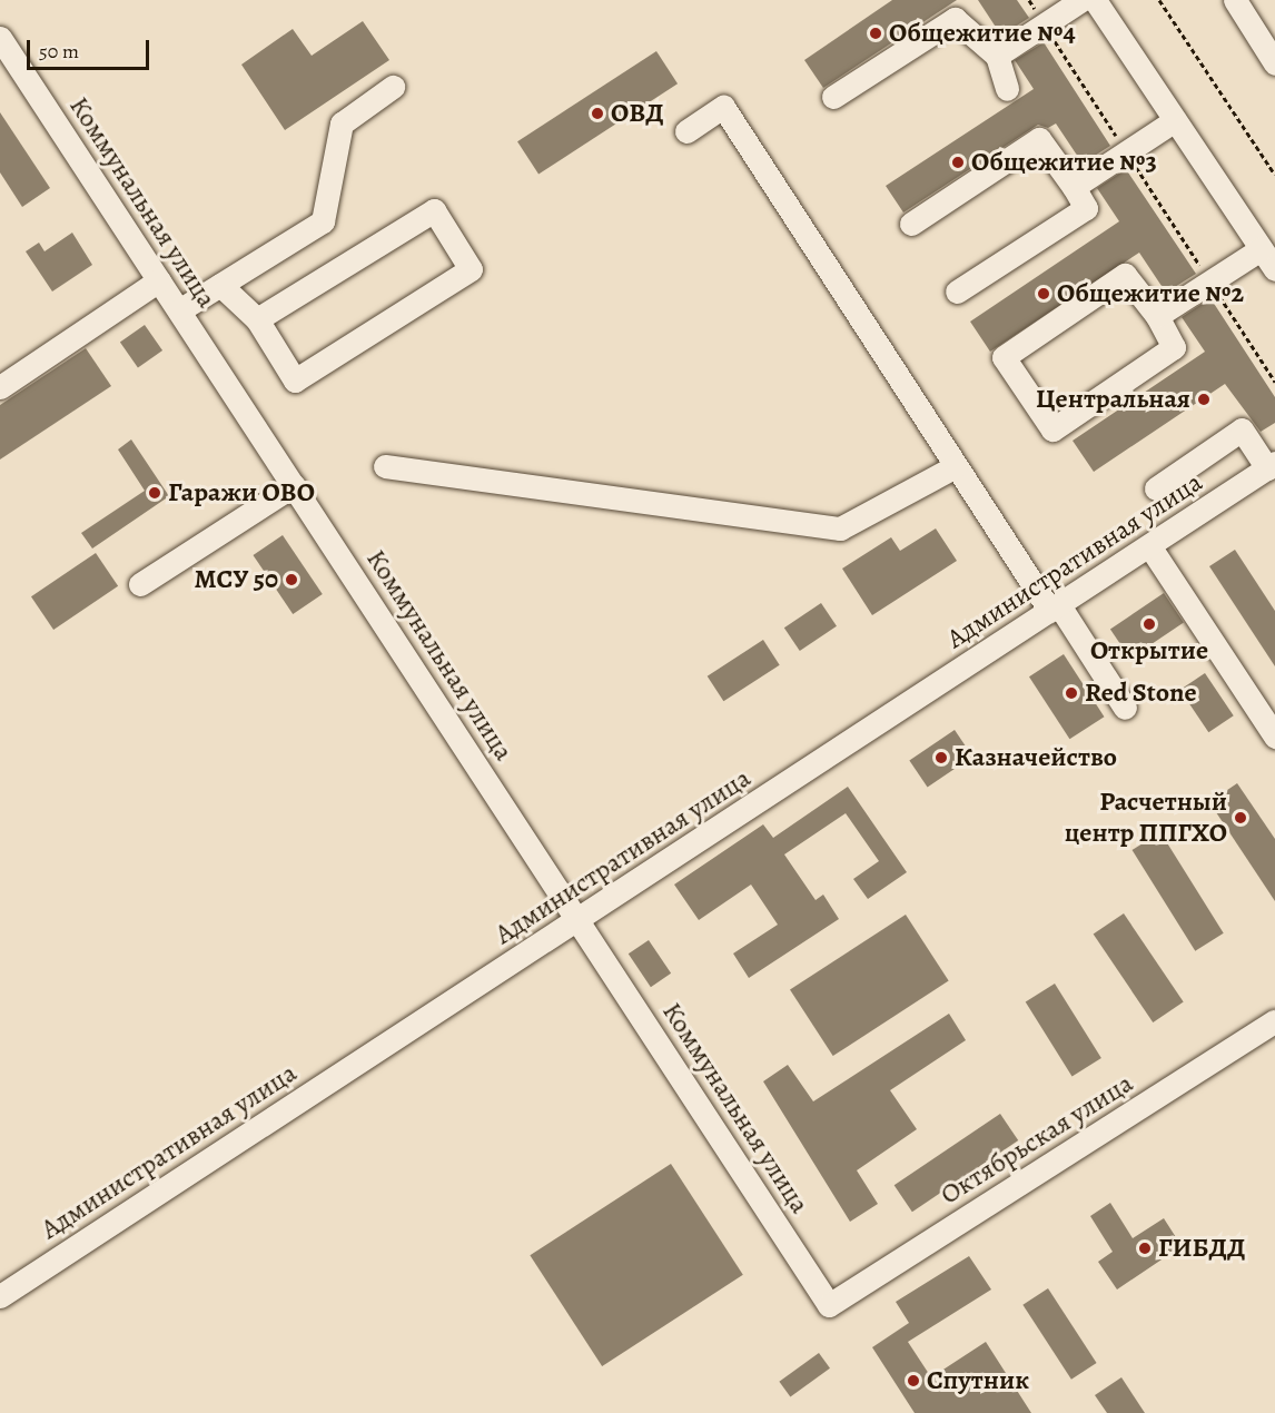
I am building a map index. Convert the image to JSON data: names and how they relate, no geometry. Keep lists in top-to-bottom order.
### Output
{
  "streets": {
    "street": ["Коммунальная улица", "Административная улица", "Октябрьская улица"]
  },
  "crossings": [
    ["Коммунальная улица", "Административная улица"],
    ["Коммунальная улица", "Октябрьская улица"]
  ],
  "places": [
    "Общежитие №4",
    "ОВД",
    "Общежитие №3",
    "Общежитие №2",
    "Центральная",
    "Гаражи ОВО",
    "МСУ 50",
    "Открытие",
    "Red Stone",
    "Казначейство",
    "Расчетный центр ППГХО",
    "ГИБДД",
    "Спутник"
  ],
  "scale_bar": "50 m"
}
